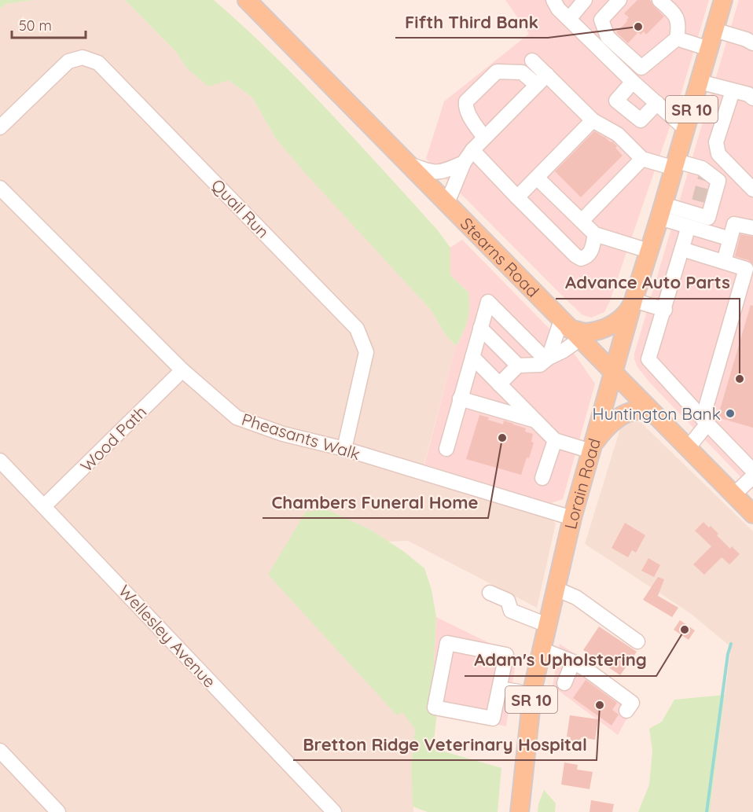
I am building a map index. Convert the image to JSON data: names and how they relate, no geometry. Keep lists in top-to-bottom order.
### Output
{
  "streets": {
    "main road": ["SR 10", "Stearns Road", "Lorain Road"],
    "street": [
      "Quail Run",
      "Pheasants Walk",
      "Wood Path",
      "Wellesley Avenue"
    ]
  },
  "crossings": [
    ["Quail Run", "Pheasants Walk"],
    ["Stearns Road", "Lorain Road"],
    ["Pheasants Walk", "Wood Path"],
    ["Pheasants Walk", "Lorain Road"],
    ["Wood Path", "Wellesley Avenue"]
  ],
  "places": [
    "Fifth Third Bank",
    "Advance Auto Parts",
    "Huntington Bank",
    "Chambers Funeral Home",
    "Adam's Upholstering",
    "Bretton Ridge Veterinary Hospital"
  ],
  "scale_bar": "50 m"
}
